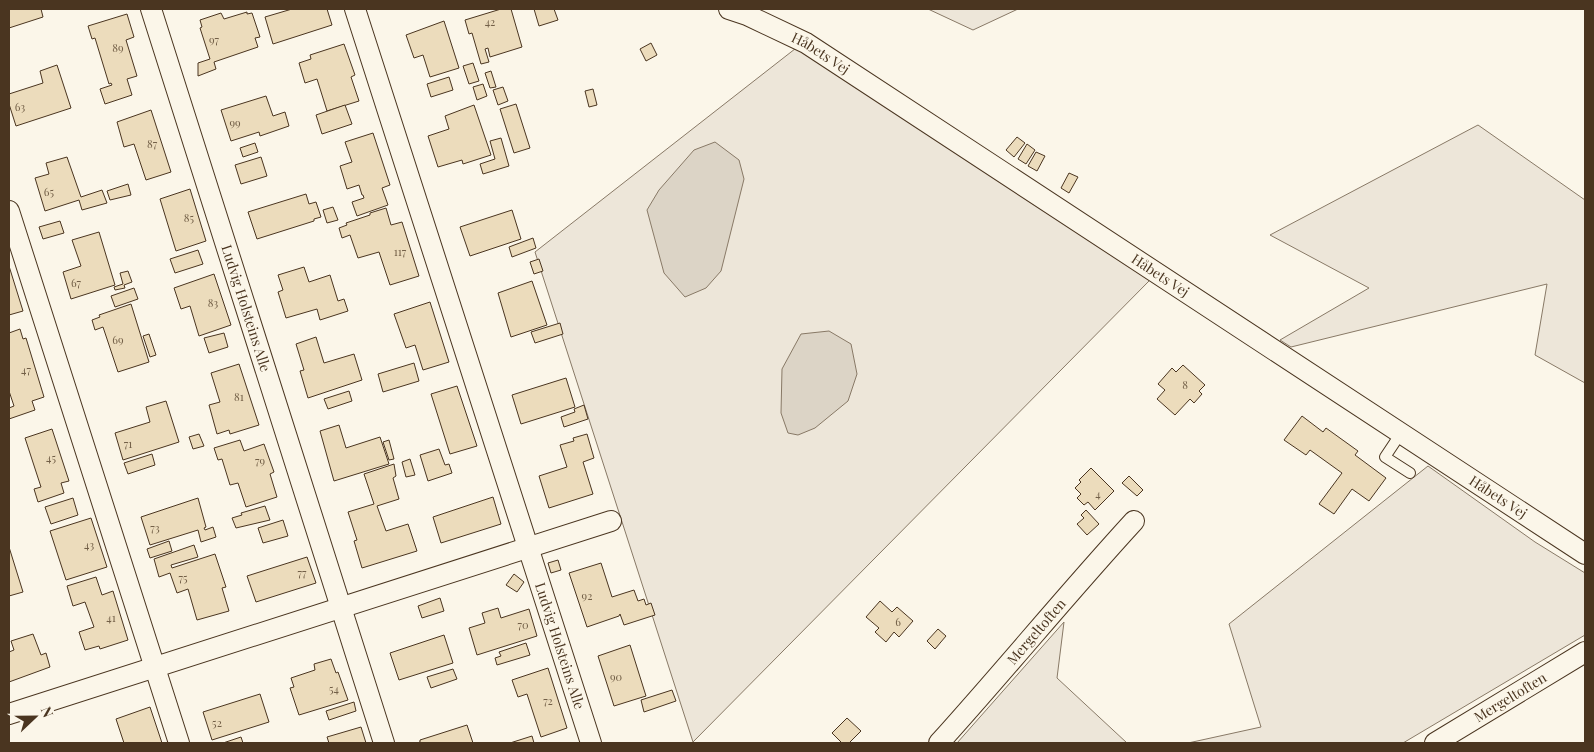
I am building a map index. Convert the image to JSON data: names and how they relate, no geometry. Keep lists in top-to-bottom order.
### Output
{
  "streets": {
    "street": ["Håbets Vej", "Ludvig Holsteins Alle", "Mergeltoften"]
  },
  "house_numbers": [
    "42",
    "97",
    "89",
    "63",
    "99",
    "87",
    "65",
    "85",
    "117",
    "67",
    "83",
    "69",
    "47",
    "8",
    "81",
    "71",
    "45",
    "79",
    "4",
    "73",
    "43",
    "77",
    "75",
    "92",
    "41",
    "6",
    "70",
    "90",
    "54",
    "72",
    "52"
  ],
  "north": "right"
}
